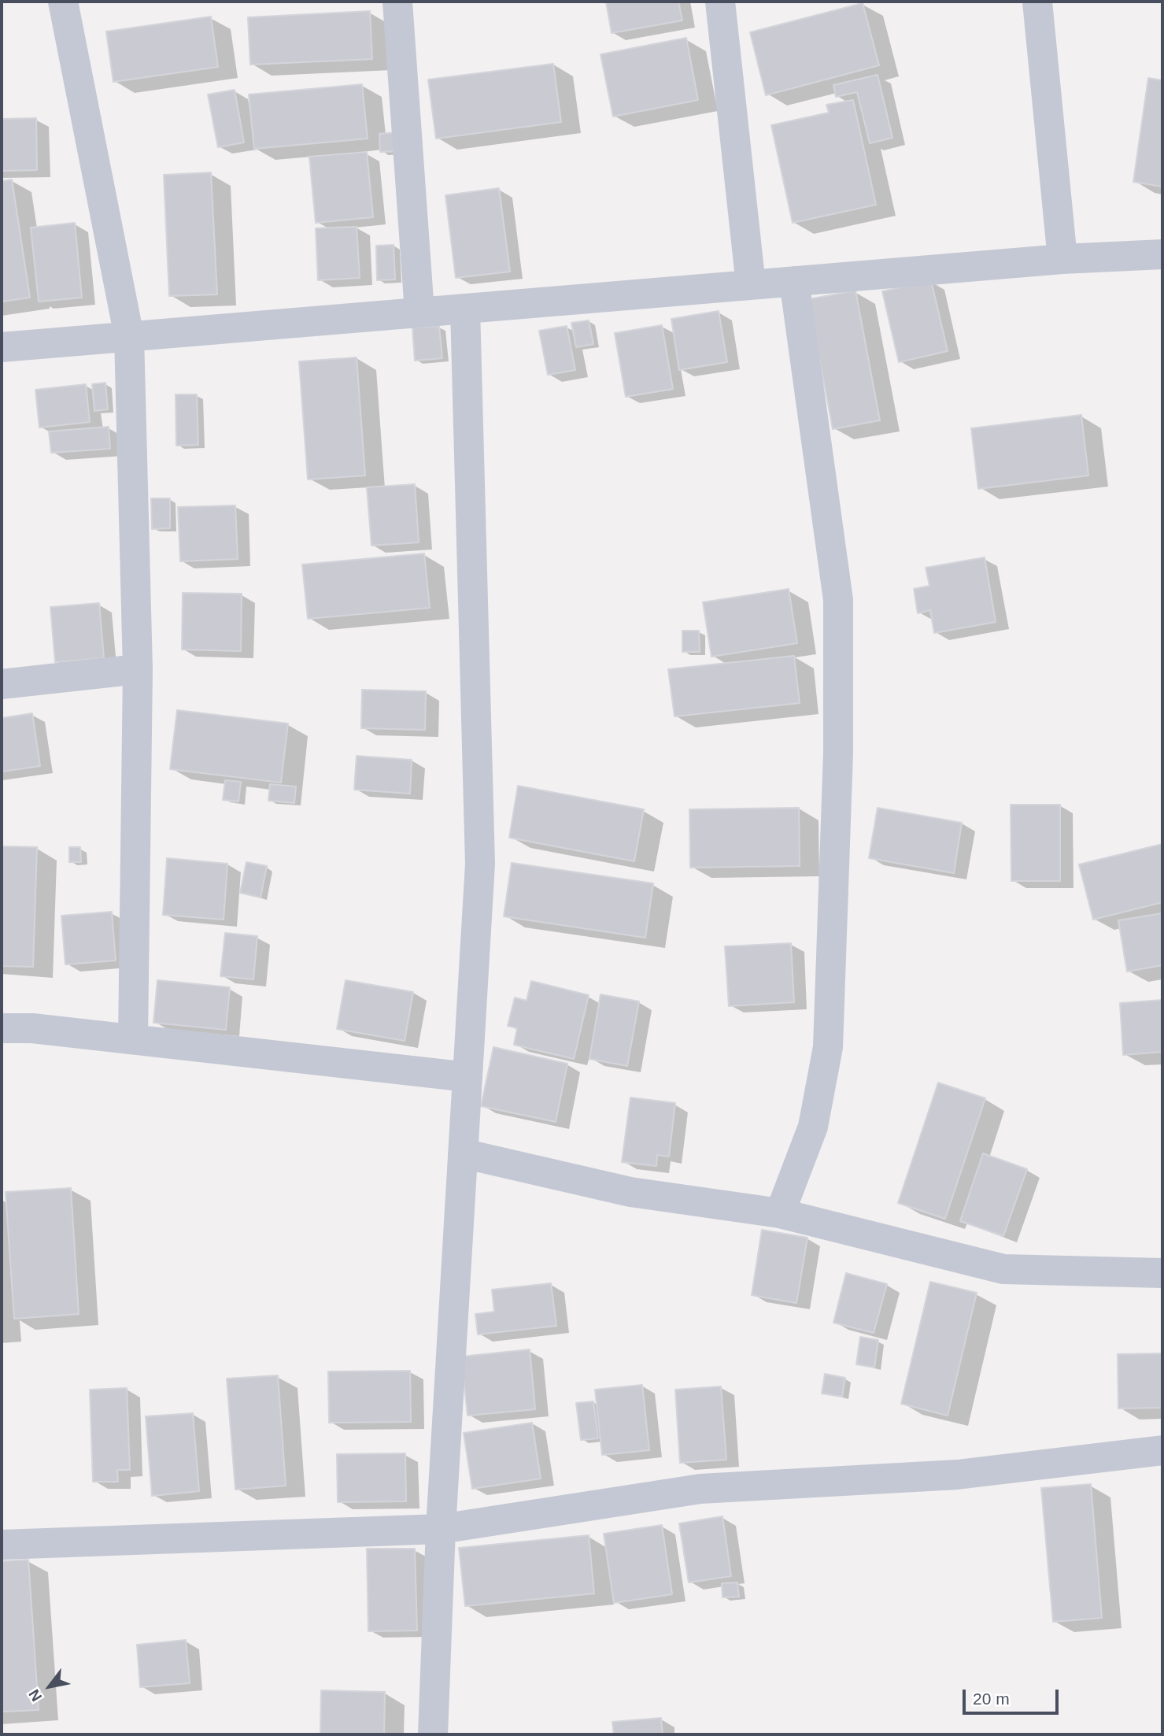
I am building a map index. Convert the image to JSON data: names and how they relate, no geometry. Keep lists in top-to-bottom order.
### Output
{
  "scale_bar": "20 m",
  "north": "bottom left"
}
